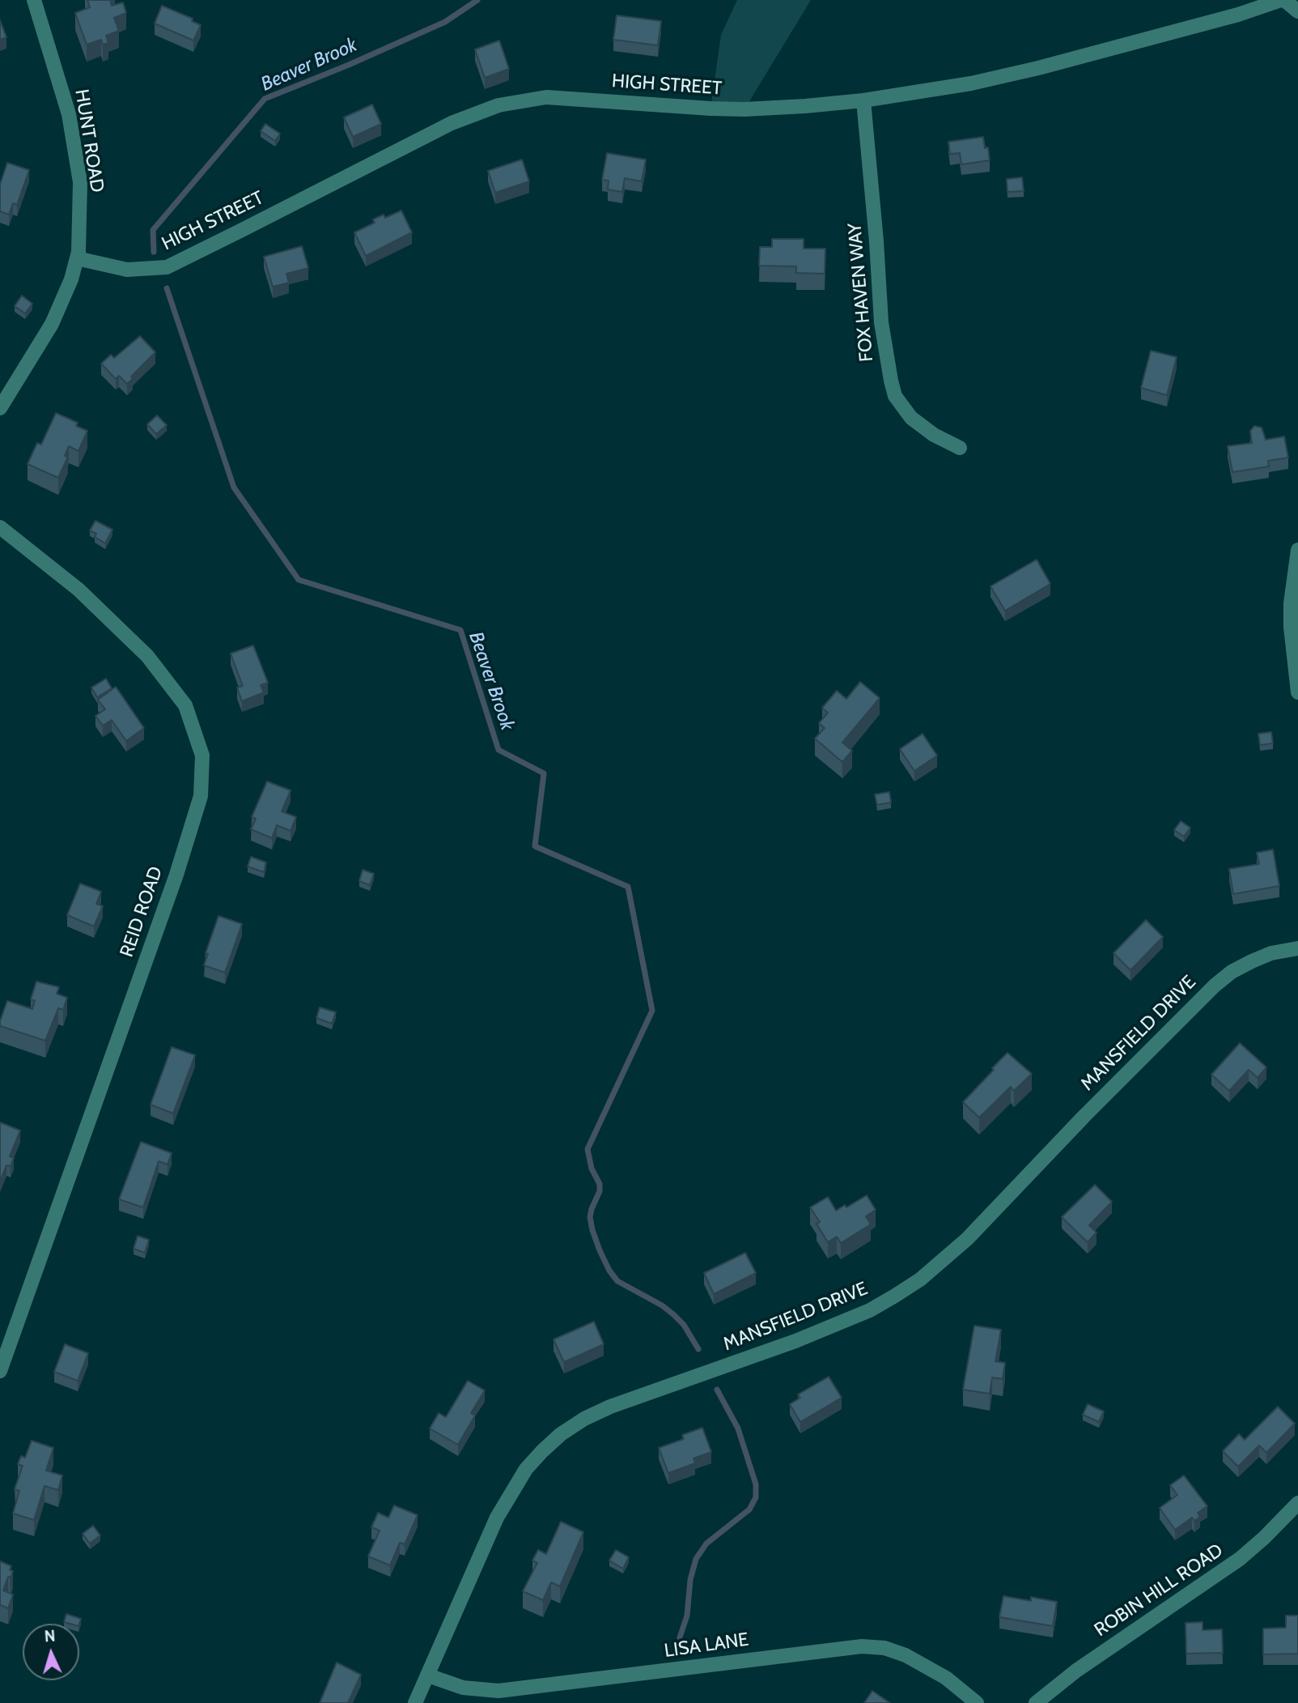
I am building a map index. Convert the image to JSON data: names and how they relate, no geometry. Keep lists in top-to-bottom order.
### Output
{
  "streets": {
    "street": [
      "HIGH STREET",
      "HUNT ROAD",
      "FOX HAVEN WAY",
      "REID ROAD",
      "MANSFIELD DRIVE",
      "ROBIN HILL ROAD",
      "LISA LANE"
    ]
  },
  "crossings": [
    ["HIGH STREET", "HUNT ROAD"],
    ["HIGH STREET", "FOX HAVEN WAY"],
    ["MANSFIELD DRIVE", "LISA LANE"]
  ],
  "water": ["Beaver Brook"],
  "north": "top"
}
